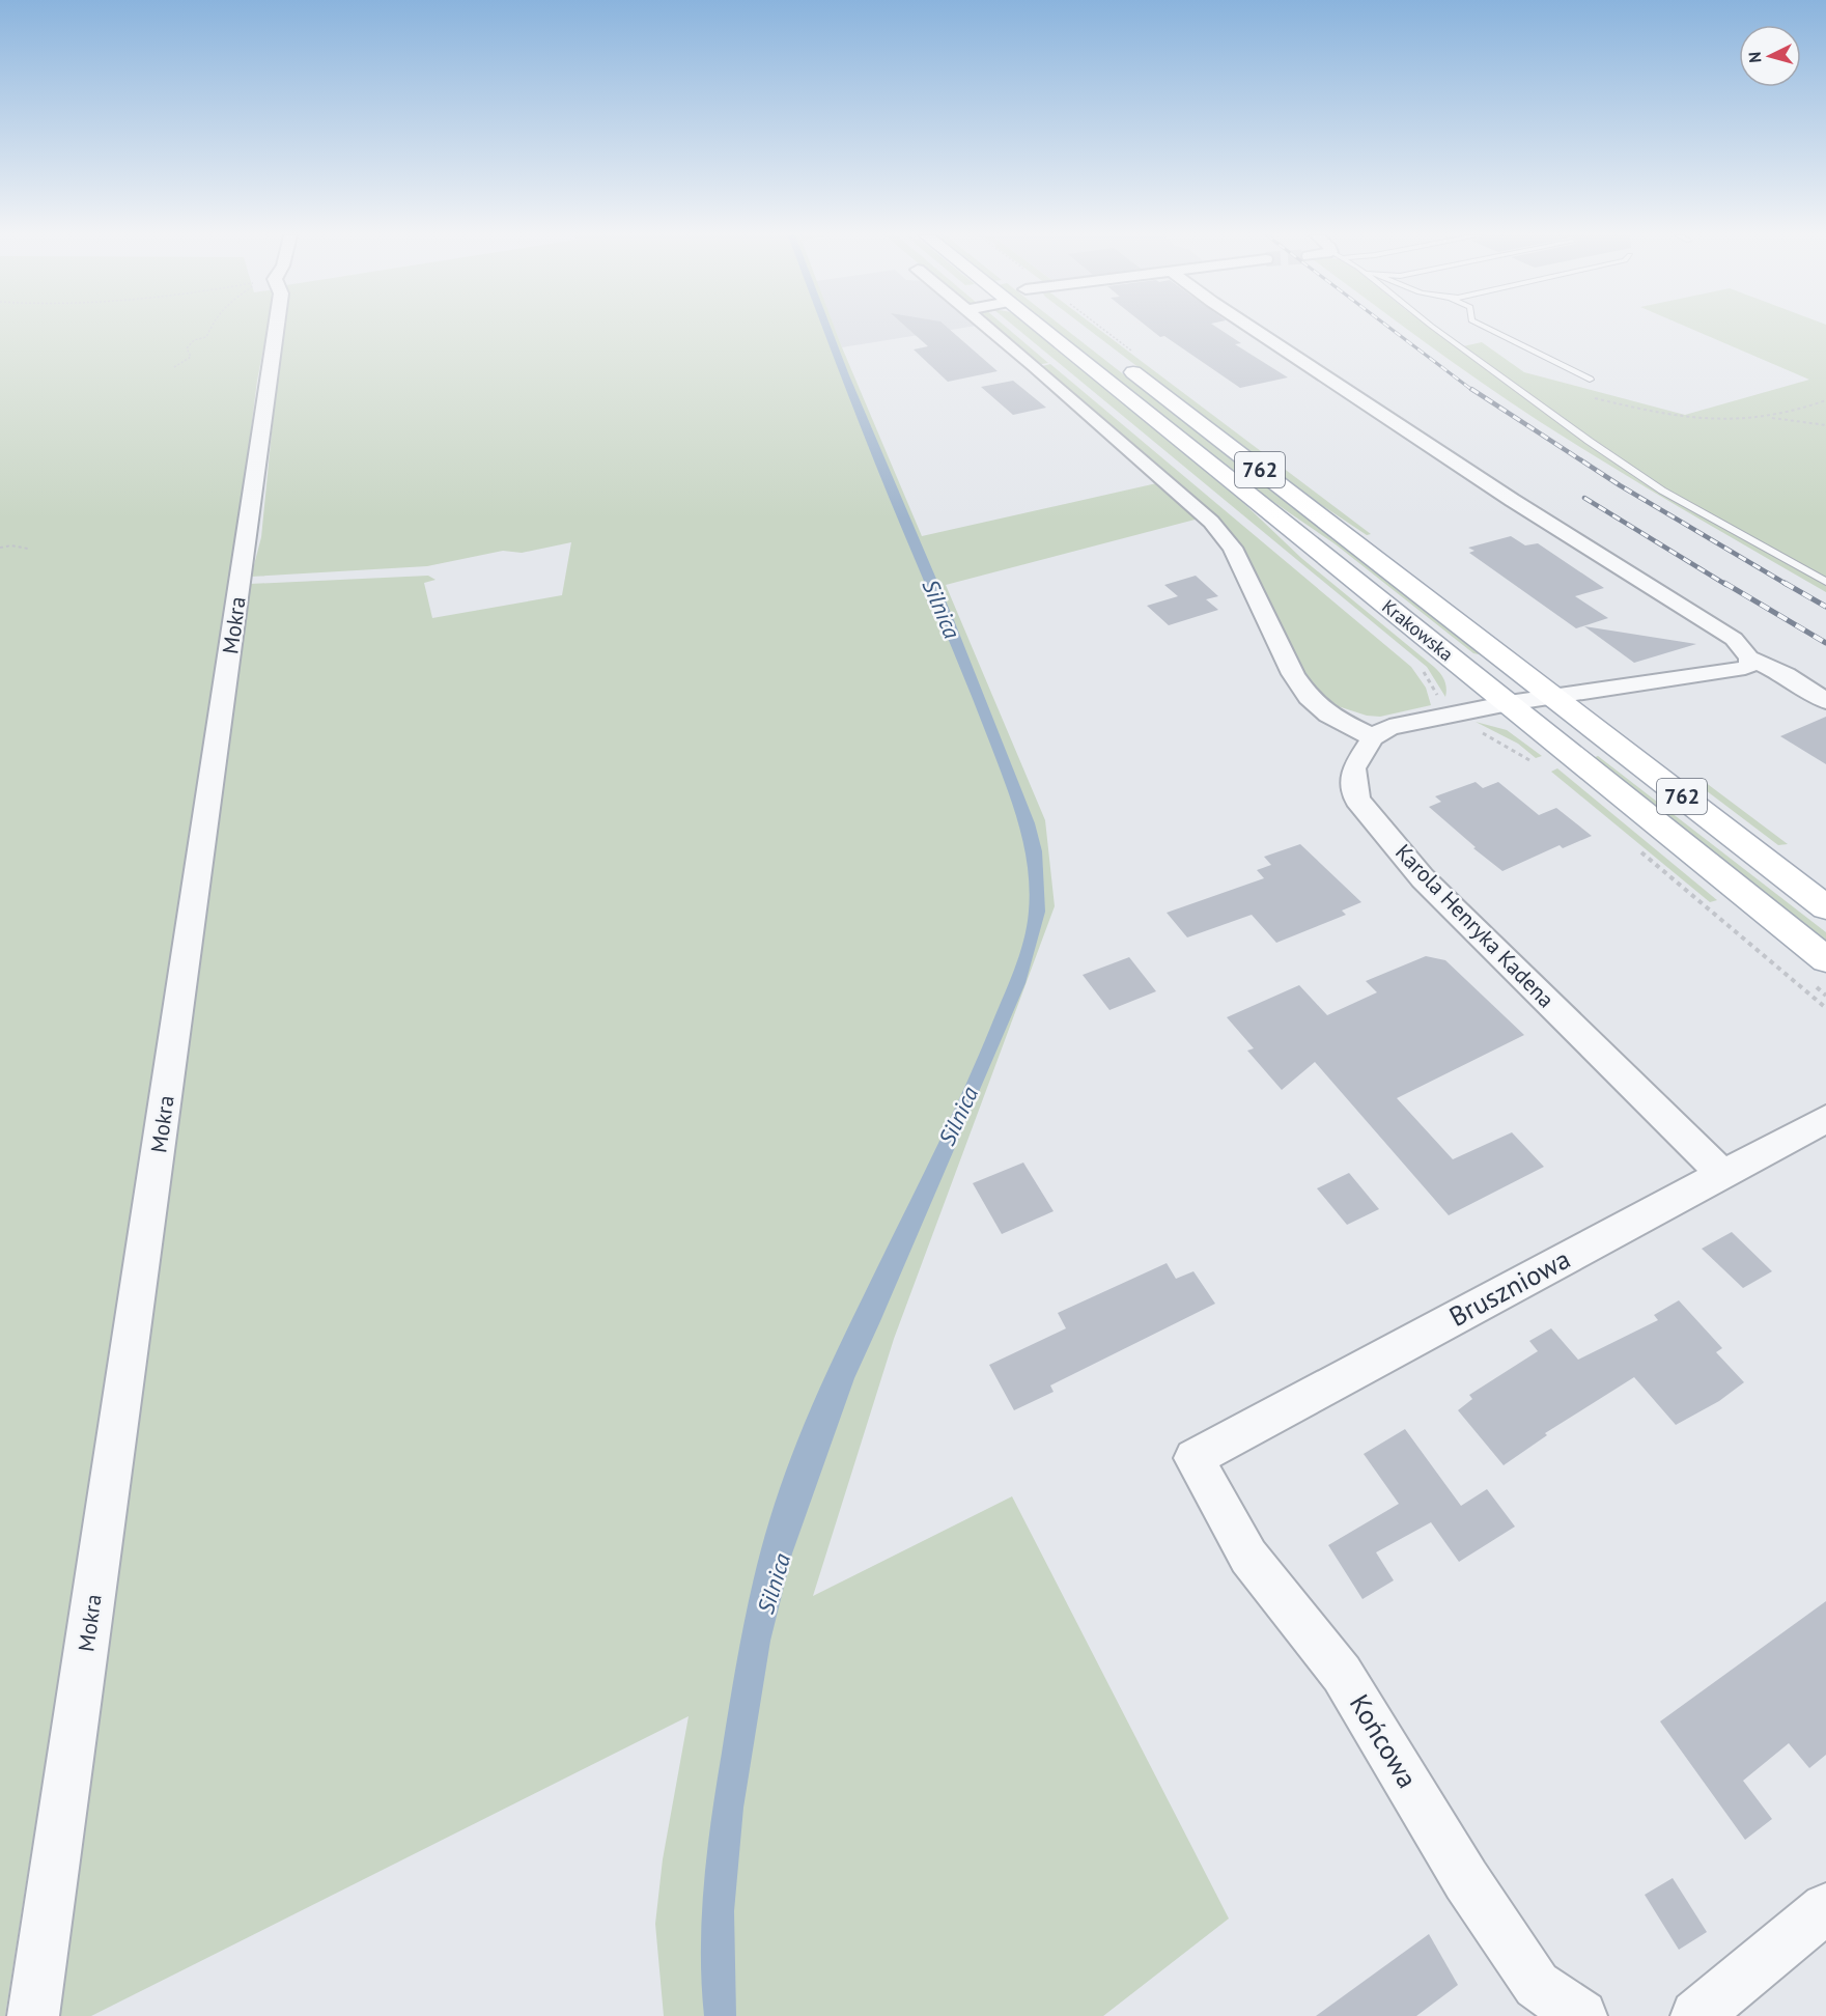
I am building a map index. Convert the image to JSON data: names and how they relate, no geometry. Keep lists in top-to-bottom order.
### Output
{
  "streets": {
    "main road": ["762", "Krakowska"],
    "street": [
      "Mokra",
      "Karola Henryka Kadena",
      "Bruszniowa",
      "Końcowa"
    ]
  },
  "crossings": [
    ["Karola Henryka Kadena", "Bruszniowa"],
    ["Bruszniowa", "Końcowa"]
  ],
  "water": ["Silnica"],
  "north": "left"
}
